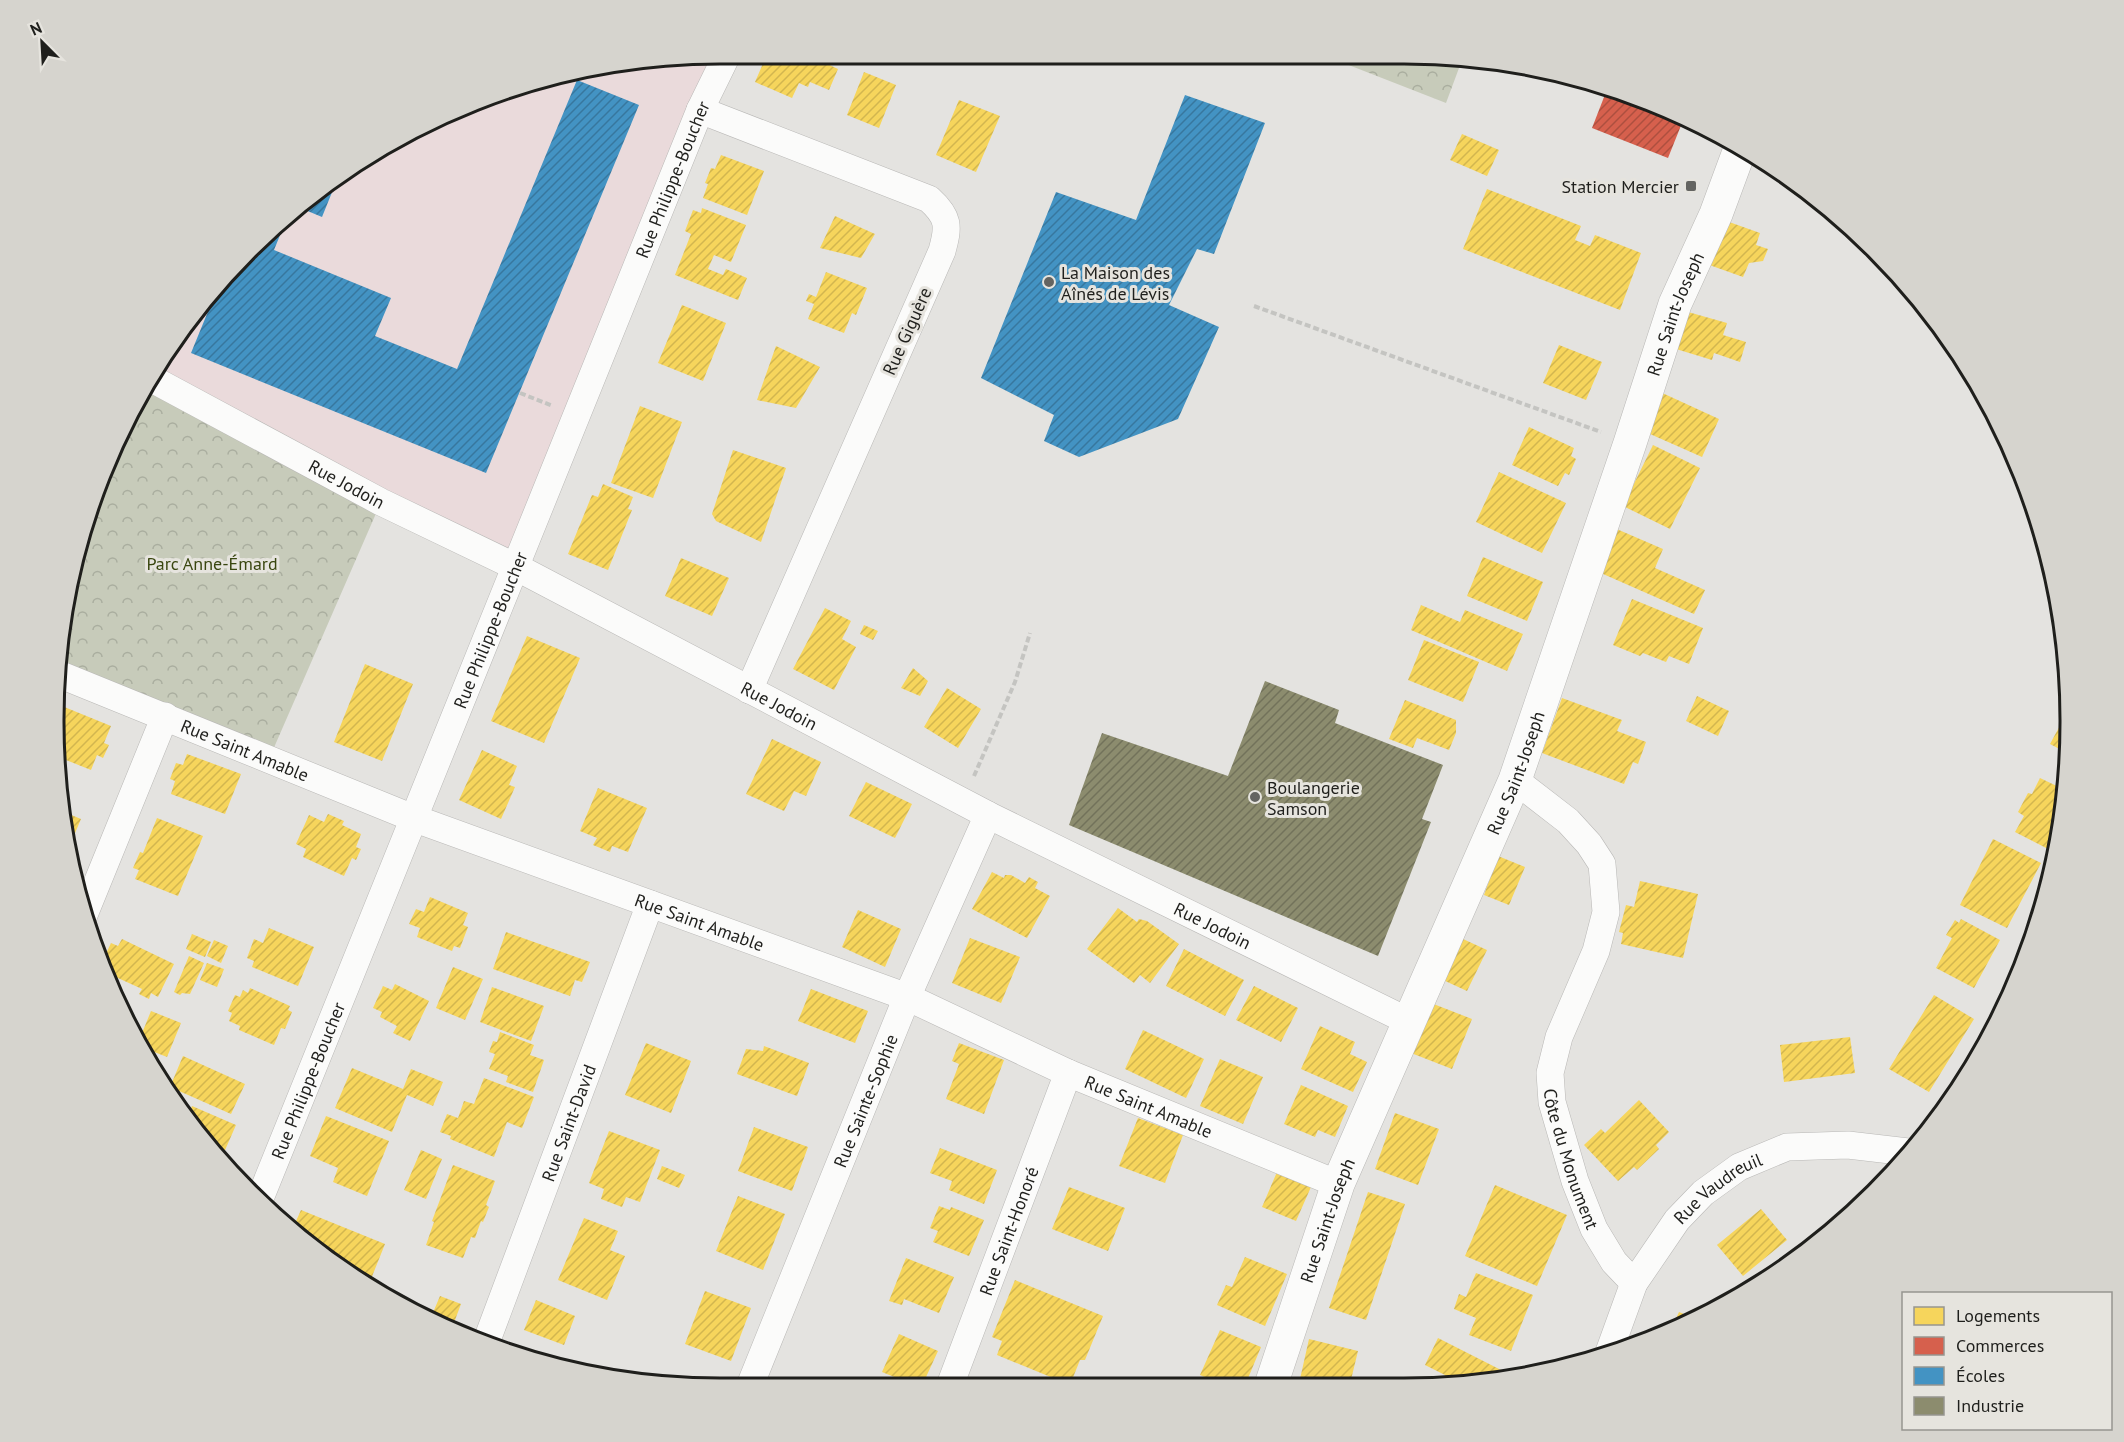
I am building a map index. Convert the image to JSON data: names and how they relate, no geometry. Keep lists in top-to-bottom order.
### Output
{
  "streets": {
    "street": [
      "Rue Philippe-Boucher",
      "Rue Saint-Joseph",
      "Rue Giguère",
      "Rue Jodoin",
      "Rue Saint Amable",
      "Rue Sainte-Sophie",
      "Rue Saint-David",
      "Côte du Monument",
      "Rue Vaudreuil",
      "Rue Saint-Honoré"
    ]
  },
  "crossings": [
    ["Rue Philippe-Boucher", "Rue Giguère"],
    ["Rue Philippe-Boucher", "Rue Jodoin"],
    ["Rue Philippe-Boucher", "Rue Saint Amable"],
    ["Rue Saint-Joseph", "Rue Jodoin"],
    ["Rue Saint-Joseph", "Rue Saint Amable"],
    ["Rue Saint-Joseph", "Côte du Monument"],
    ["Rue Giguère", "Rue Jodoin"],
    ["Rue Jodoin", "Rue Sainte-Sophie"],
    ["Rue Saint Amable", "Rue Sainte-Sophie"],
    ["Rue Saint Amable", "Rue Saint-David"],
    ["Rue Saint Amable", "Rue Saint-Honoré"],
    ["Côte du Monument", "Rue Vaudreuil"]
  ],
  "parks": ["Parc Anne-Émard"],
  "places": {
    "transit": ["Station Mercier"],
    "other": ["La Maison des Aînés de Lévis", "Boulangerie Samson"]
  },
  "legend": [
    "Logements",
    "Commerces",
    "Écoles",
    "Industrie"
  ],
  "north": "top left"
}
